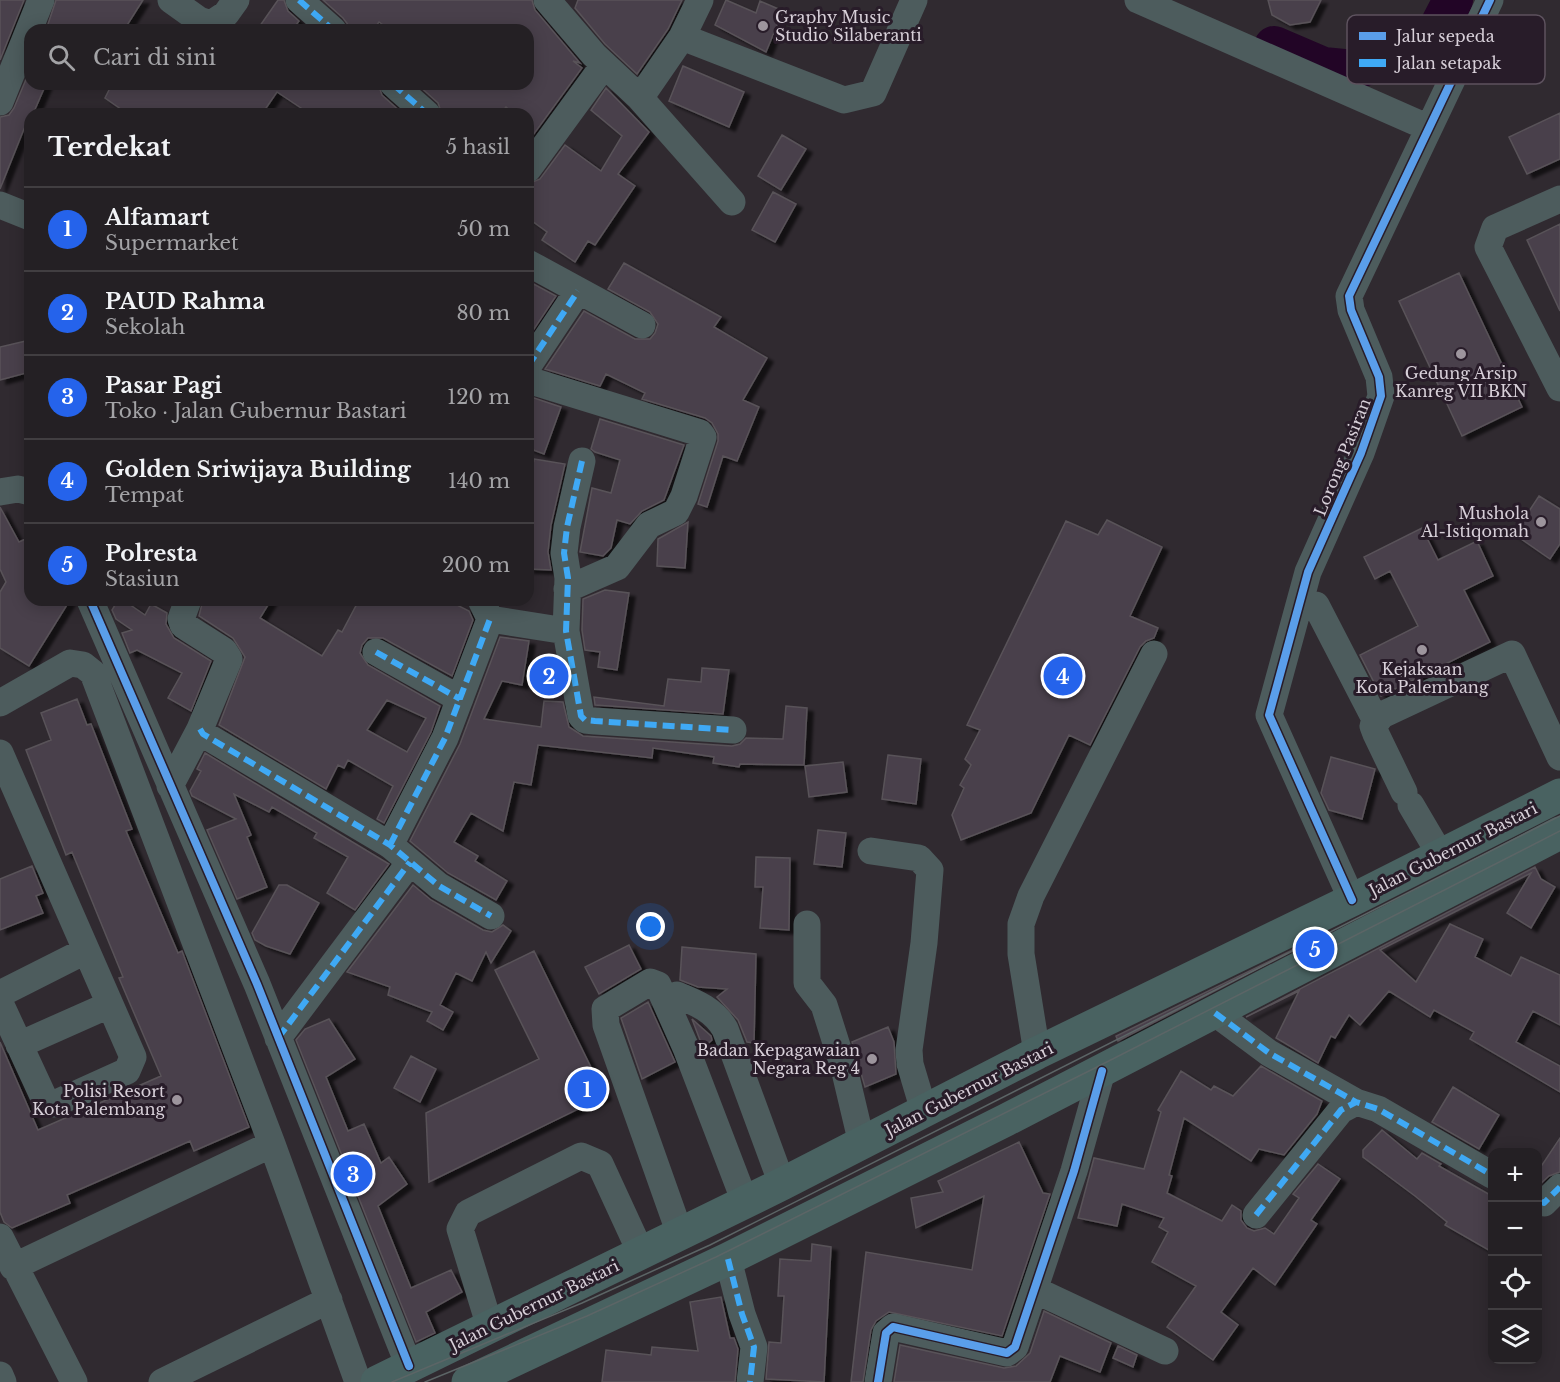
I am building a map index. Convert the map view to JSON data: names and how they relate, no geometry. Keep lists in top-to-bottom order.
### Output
{
  "streets": {
    "highway": ["Jalan Gubernur Bastari"],
    "street": ["Lorong Pasiran"]
  },
  "crossings": [
    ["Lorong Pasiran", "Jalan Gubernur Bastari"]
  ],
  "places": [
    "Graphy Music Studio Silaberanti",
    "Gedung Arsip Kanreg VII BKN",
    "Mushola Al-Istiqomah",
    "Kejaksaan Kota Palembang",
    "Badan Kepagawaian Negara Reg 4",
    "Polisi Resort Kota Palembang"
  ],
  "legend": ["Jalur sepeda", "Jalan setapak"],
  "page": {
    "search": "Cari di sini",
    "heading": ["Terdekat", "5 hasil"],
    "list": [
      {
        "mark": "1",
        "name": "Alfamart",
        "note": "Supermarket",
        "value": "50 m"
      },
      {
        "mark": "2",
        "name": "PAUD Rahma",
        "note": "Sekolah",
        "value": "80 m"
      },
      {
        "mark": "3",
        "name": "Pasar Pagi",
        "note": "Toko · Jalan Gubernur Bastari",
        "value": "120 m"
      },
      {
        "mark": "4",
        "name": "Golden Sriwijaya Building",
        "note": "Tempat",
        "value": "140 m"
      },
      {
        "mark": "5",
        "name": "Polresta",
        "note": "Stasiun",
        "value": "200 m"
      }
    ],
    "pins": [
      "2",
      "4",
      "5",
      "1",
      "3"
    ],
    "map_buttons": ["+", "−"]
  }
}
